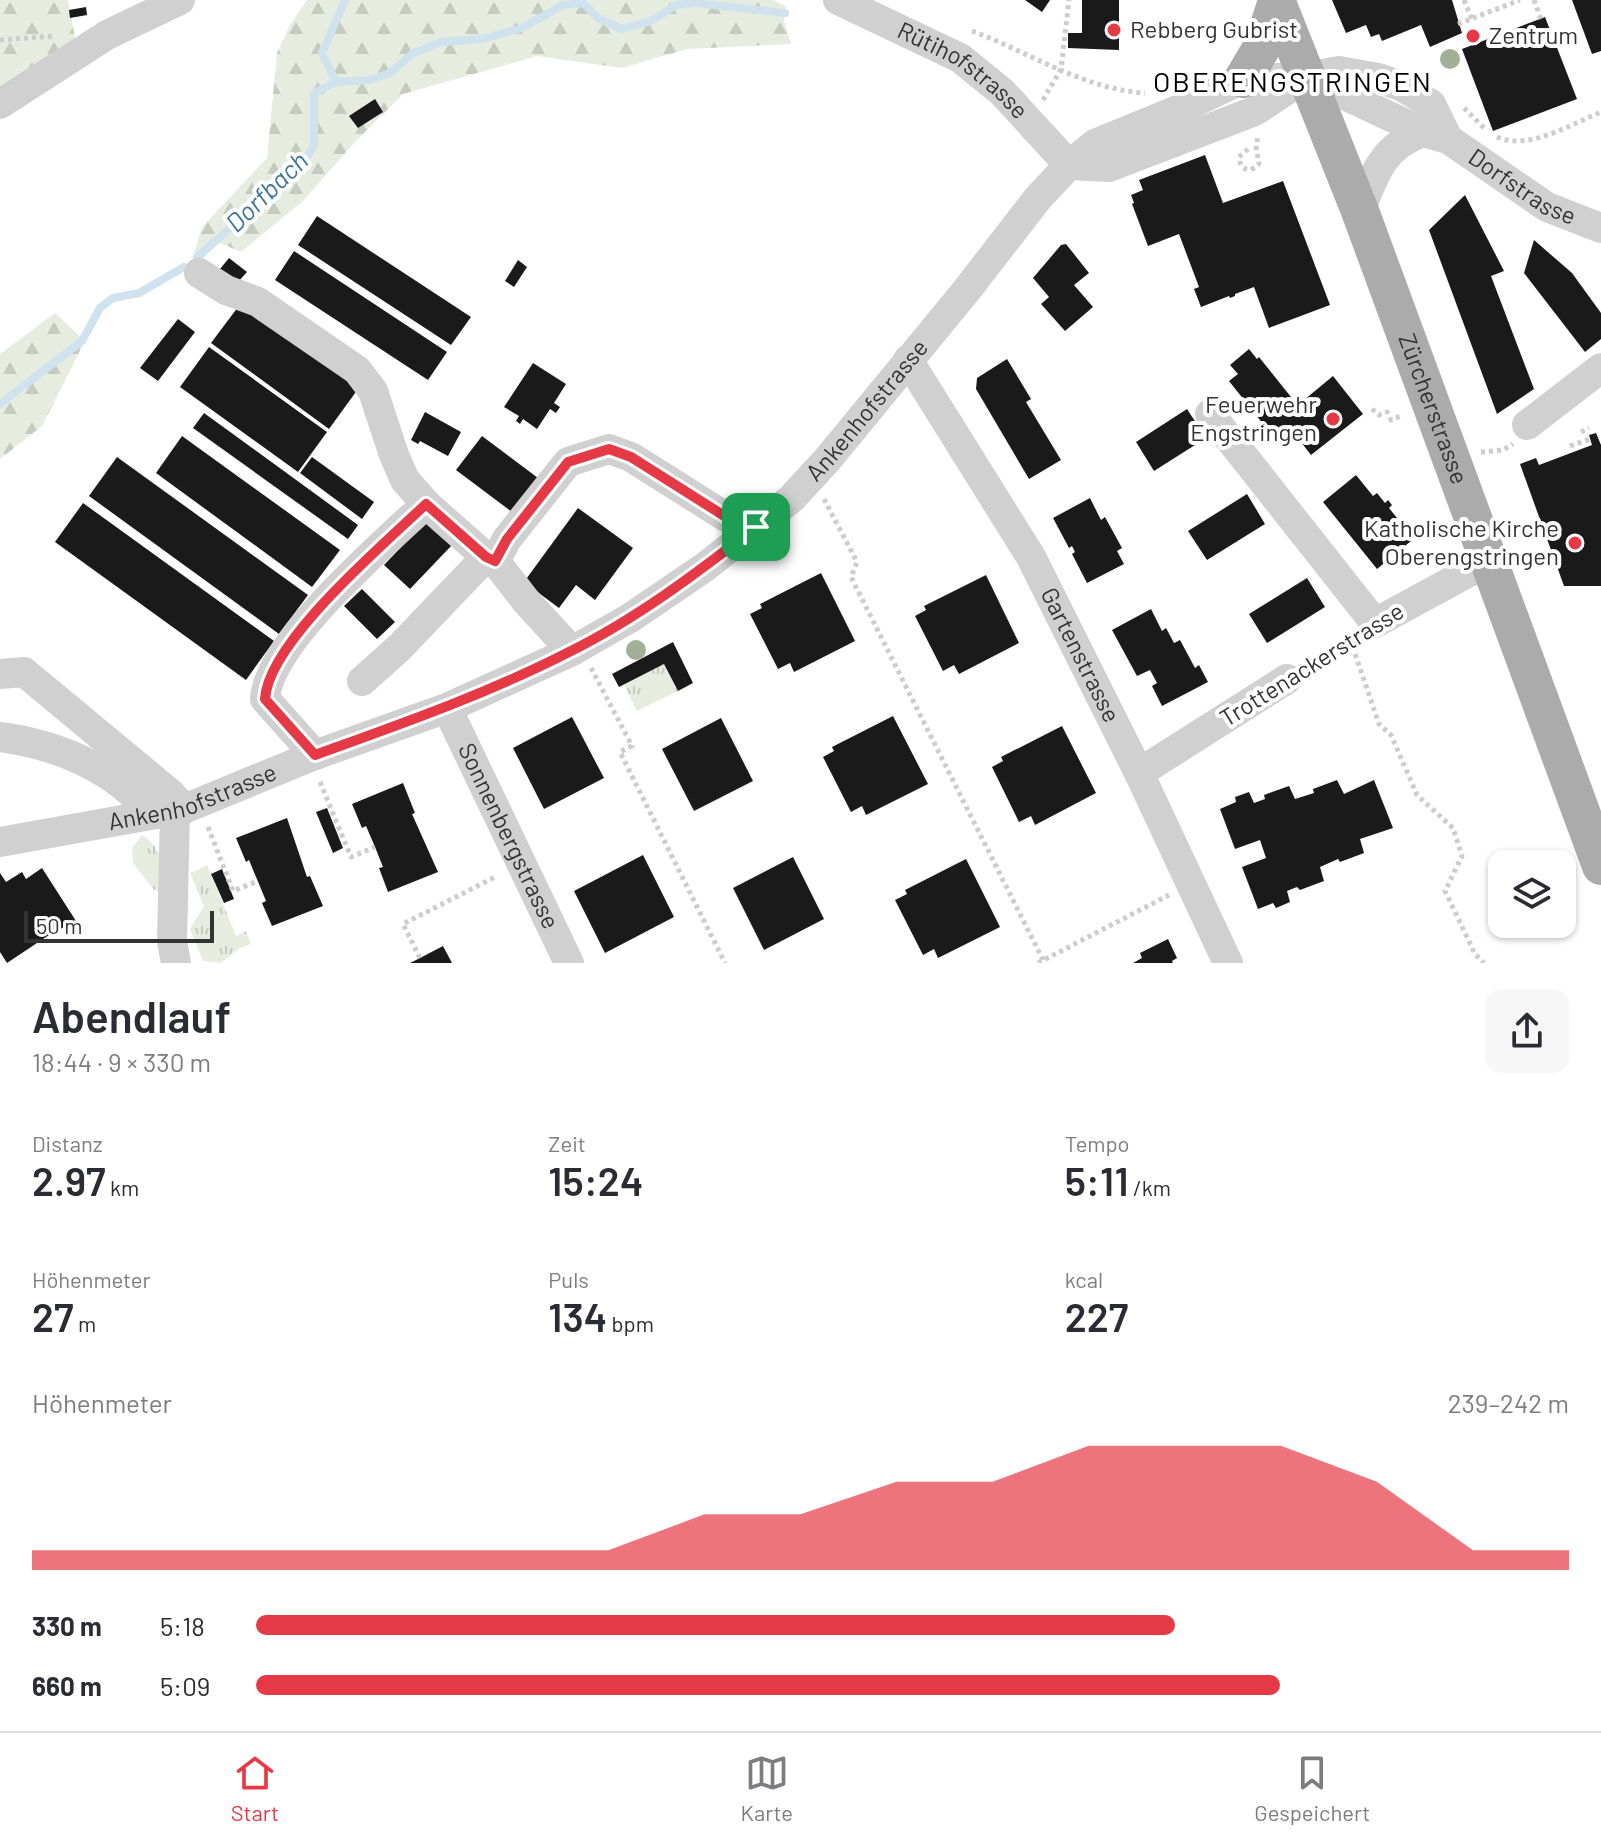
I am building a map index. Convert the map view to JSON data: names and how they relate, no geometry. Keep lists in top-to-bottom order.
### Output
{
  "streets": {
    "main road": ["Zürcherstrasse"],
    "street": [
      "Rütihofstrasse",
      "Dorfstrasse",
      "Ankenhofstrasse",
      "Gartenstrasse",
      "Trottenackerstrasse",
      "Sonnenbergstrasse"
    ]
  },
  "crossings": [
    ["Rütihofstrasse", "Ankenhofstrasse"],
    ["Dorfstrasse", "Zürcherstrasse"],
    ["Ankenhofstrasse", "Gartenstrasse"],
    ["Ankenhofstrasse", "Sonnenbergstrasse"],
    ["Zürcherstrasse", "Trottenackerstrasse"],
    ["Gartenstrasse", "Trottenackerstrasse"]
  ],
  "districts": ["OBERENGSTRINGEN"],
  "water": ["Dorfbach"],
  "places": [
    "Rebberg Gubrist",
    "Zentrum",
    "Feuerwehr Engstringen",
    "Katholische Kirche Oberengstringen"
  ],
  "scale_bar": "50 m",
  "page": {
    "scale": "50 m",
    "heading": ["Abendlauf", "18:44 · 9 × 330 m"],
    "stats": [
      ["Distanz", "2.97 km"],
      ["Zeit", "15:24"],
      ["Tempo", "5:11 /km"],
      ["Höhenmeter", "27 m"],
      ["Puls", "134 bpm"],
      ["kcal", "227"]
    ],
    "chart": ["Höhenmeter", "239–242 m"],
    "list": [
      {
        "name": "330 m",
        "note": "5:18"
      },
      {
        "name": "660 m",
        "note": "5:09"
      }
    ],
    "tabs": ["Start", "Karte", "Gespeichert"]
  }
}
